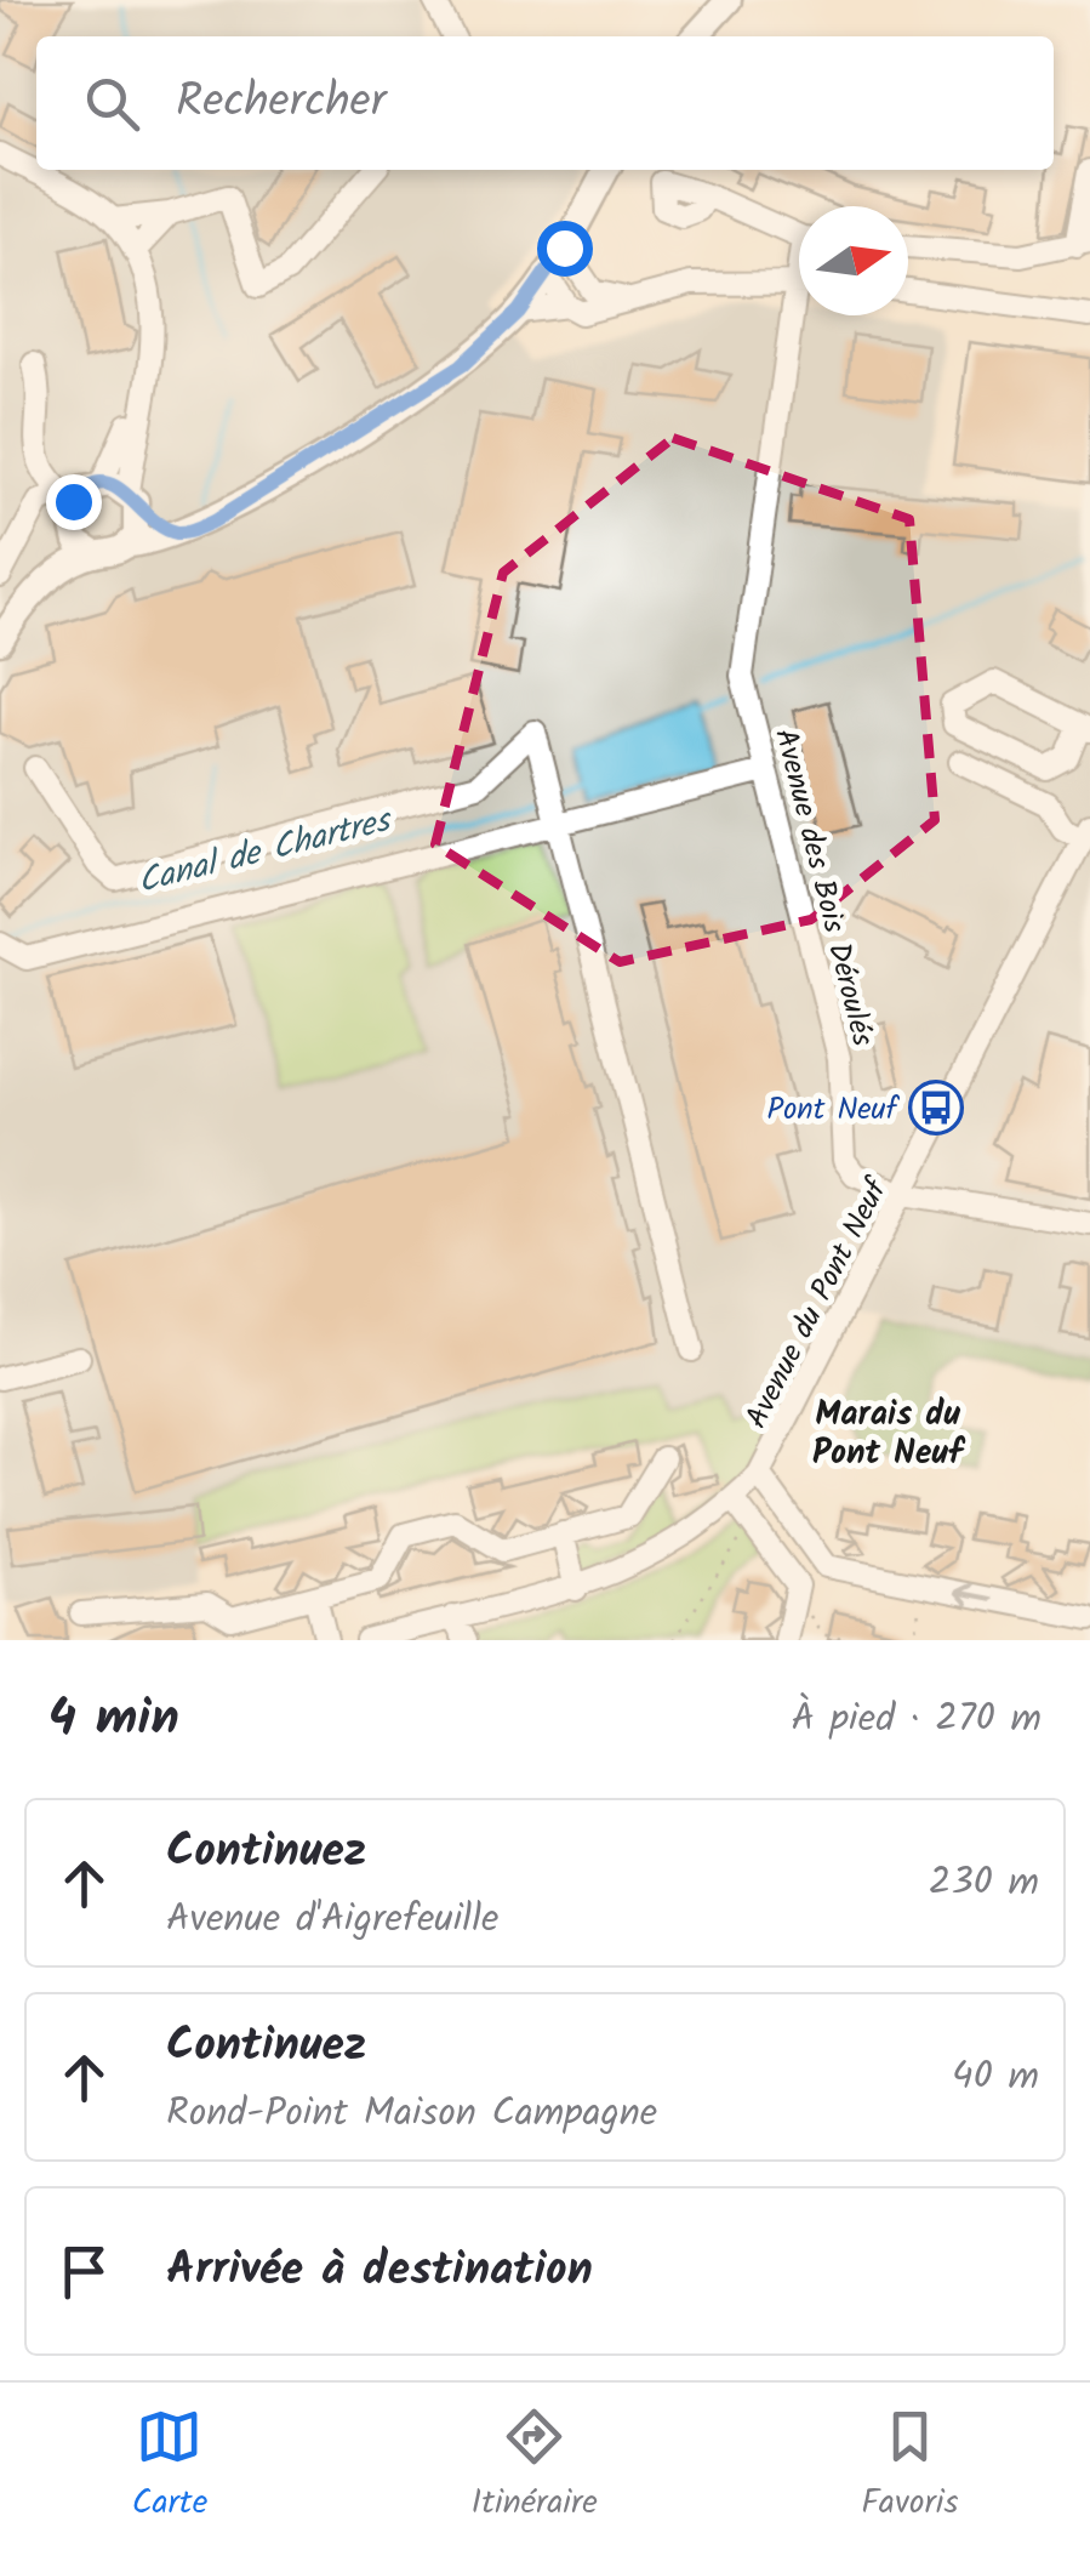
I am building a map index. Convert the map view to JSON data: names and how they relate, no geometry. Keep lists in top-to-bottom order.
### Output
{
  "streets": {
    "street": ["Avenue des Bois Déroulés", "Avenue du Pont Neuf"]
  },
  "crossings": [
    ["Avenue des Bois Déroulés", "Avenue du Pont Neuf"]
  ],
  "districts": ["Marais du Pont Neuf"],
  "water": ["Canal de Chartres"],
  "places": {
    "bus stop": ["Pont Neuf"]
  },
  "north": "right",
  "page": {
    "search": "Rechercher",
    "heading": ["4 min", "À pied · 270 m"],
    "list": [
      ["Continuez", "Avenue d'Aigrefeuille", "230 m"],
      ["Continuez", "Rond-Point Maison Campagne", "40 m"],
      "Arrivée à destination"
    ],
    "nav": ["Carte", "Itinéraire", "Favoris"]
  }
}
